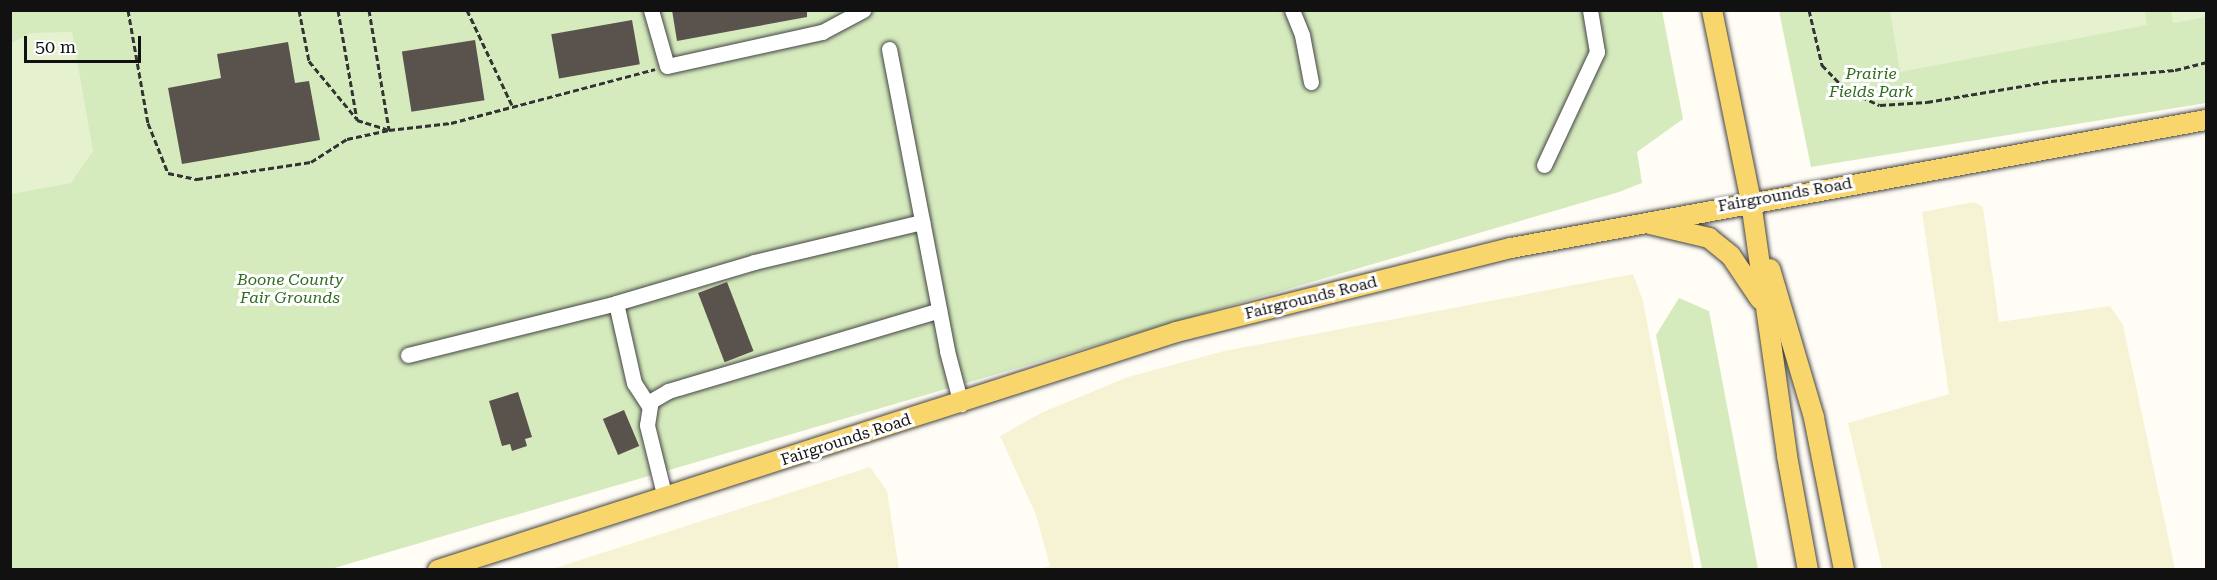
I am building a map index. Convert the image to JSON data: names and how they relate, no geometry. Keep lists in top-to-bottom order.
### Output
{
  "streets": {
    "main road": ["Fairgrounds Road"]
  },
  "parks": ["Prairie Fields Park", "Boone County Fair Grounds"],
  "scale_bar": "50 m"
}
